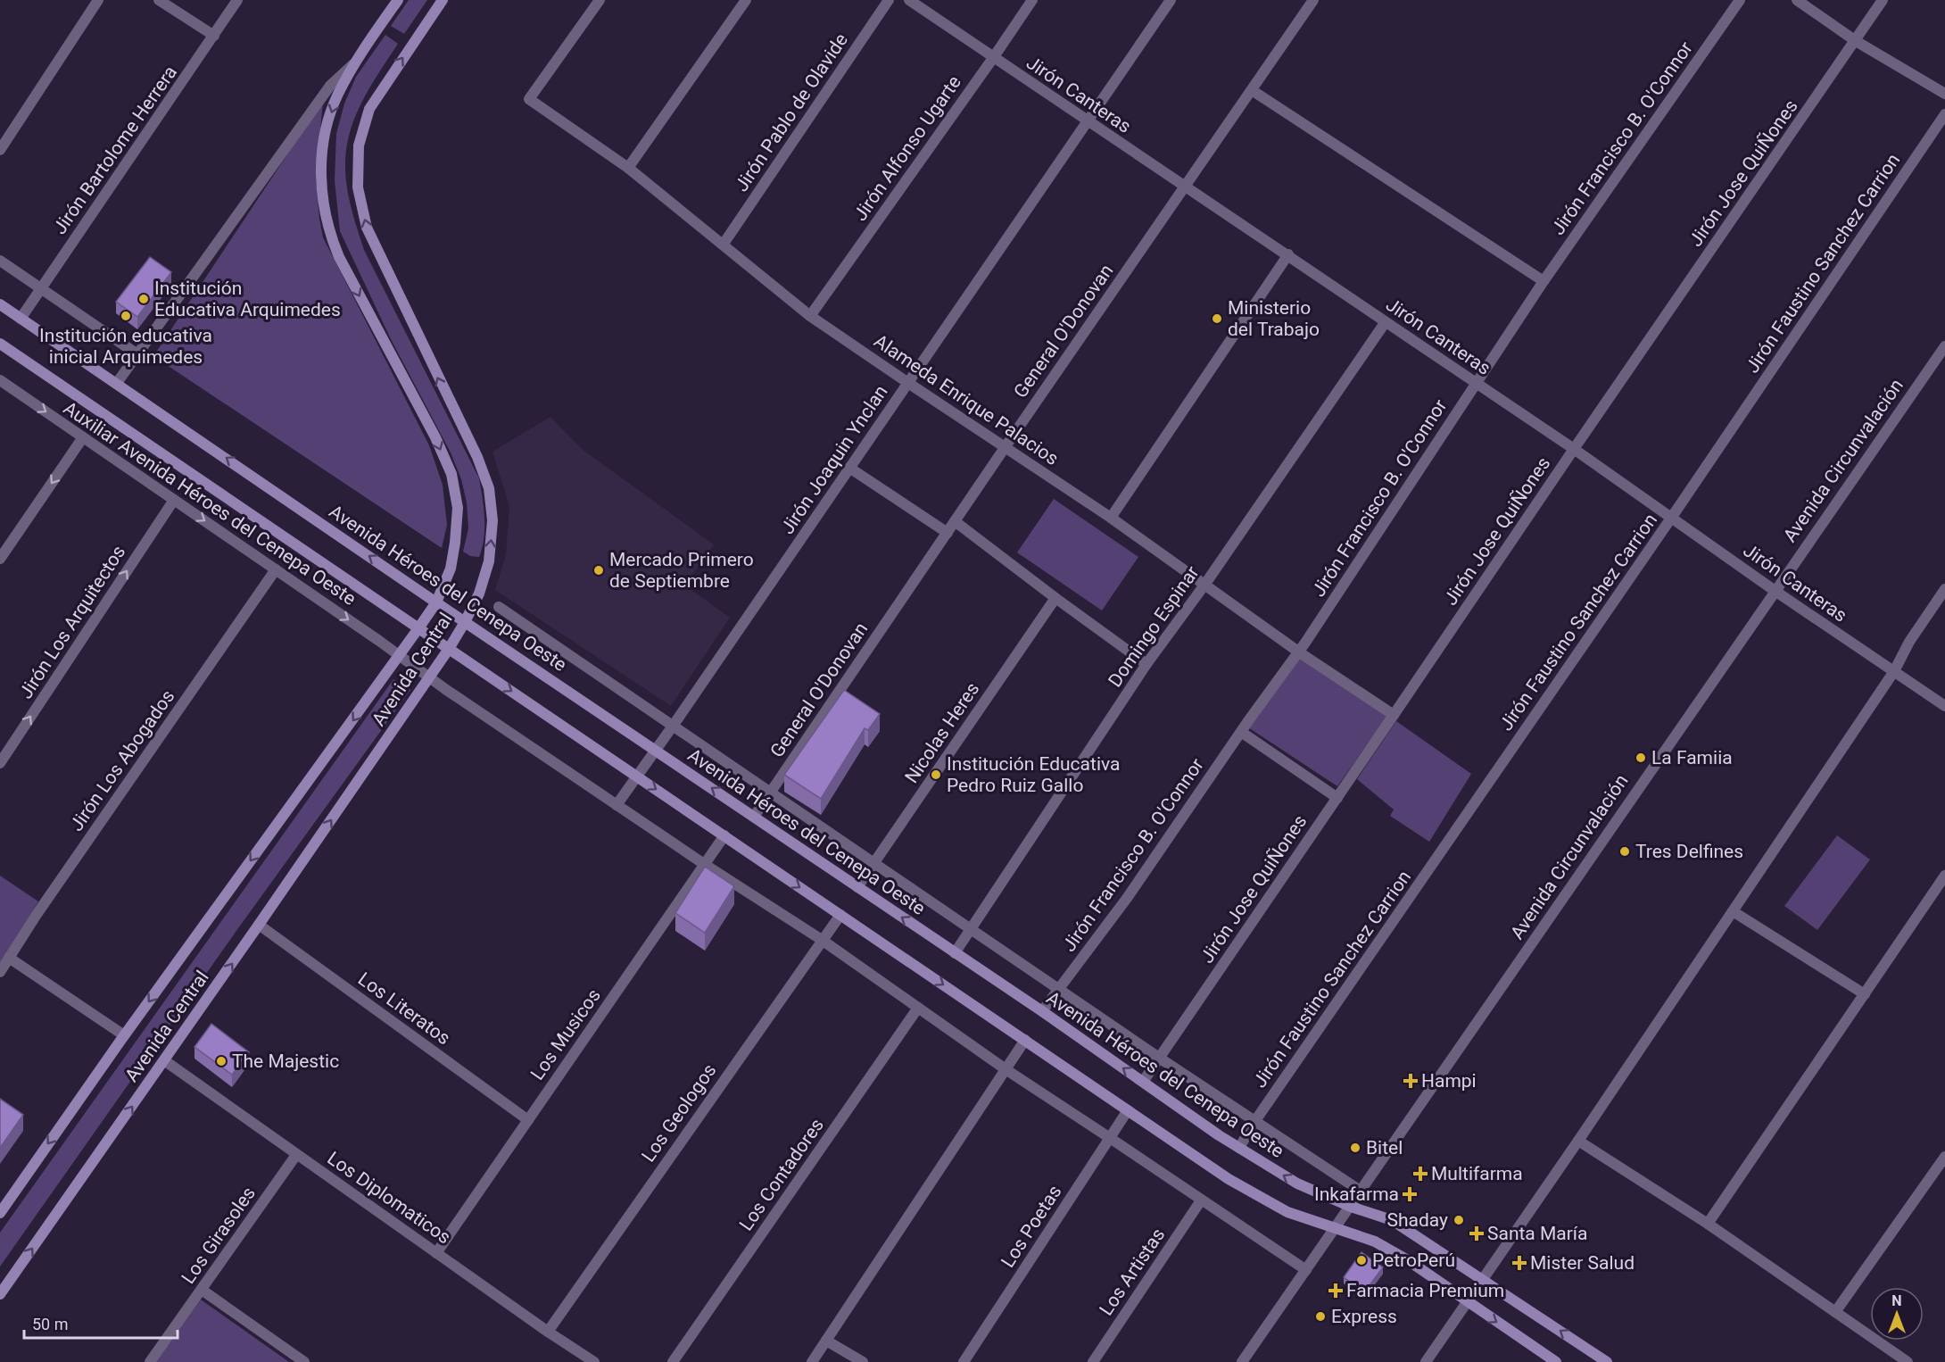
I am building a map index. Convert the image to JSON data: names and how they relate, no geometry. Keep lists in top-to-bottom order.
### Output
{
  "streets": {
    "main road": ["Avenida Héroes del Cenepa Oeste", "Avenida Central"],
    "street": [
      "Jirón Canteras",
      "Jirón Pablo de Olavide",
      "Jirón Francisco B. O'Connor",
      "Jirón Alfonso Ugarte",
      "Jirón Bartolome Herrera",
      "Jirón Jose QuiÑones",
      "Jirón Faustino Sanchez Carrion",
      "General O'Donovan",
      "Alameda Enrique Palacios",
      "Jirón Joaquin Ynclan",
      "Avenida Circunvalación",
      "Auxiliar Avenida Héroes del Cenepa Oeste",
      "Jirón Los Arquitectos",
      "Domingo Espinar",
      "Nicolas Heres",
      "Jirón Los Abogados",
      "Los Literatos",
      "Los Musicos",
      "Los Geologos",
      "Los Contadores",
      "Los Diplomaticos",
      "Los Poetas",
      "Los Girasoles",
      "Los Artistas"
    ]
  },
  "crossings": [
    ["Jirón Canteras", "Jirón Francisco B. O'Connor"],
    ["Jirón Canteras", "Jirón Alfonso Ugarte"],
    ["Jirón Canteras", "Jirón Jose QuiÑones"],
    ["Jirón Canteras", "Jirón Faustino Sanchez Carrion"],
    ["Jirón Canteras", "General O'Donovan"],
    ["Jirón Canteras", "Jirón Joaquin Ynclan"],
    ["Jirón Canteras", "Avenida Circunvalación"],
    ["Jirón Canteras", "Domingo Espinar"],
    ["Jirón Pablo de Olavide", "Alameda Enrique Palacios"],
    ["Jirón Francisco B. O'Connor", "Alameda Enrique Palacios"],
    ["Jirón Francisco B. O'Connor", "Avenida Héroes del Cenepa Oeste"],
    ["Jirón Alfonso Ugarte", "Alameda Enrique Palacios"],
    ["Jirón Bartolome Herrera", "Avenida Héroes del Cenepa Oeste"],
    ["Jirón Jose QuiÑones", "Alameda Enrique Palacios"],
    ["Jirón Jose QuiÑones", "Avenida Héroes del Cenepa Oeste"],
    ["Jirón Faustino Sanchez Carrion", "Avenida Héroes del Cenepa Oeste"],
    ["General O'Donovan", "Alameda Enrique Palacios"],
    ["General O'Donovan", "Avenida Héroes del Cenepa Oeste"],
    ["Alameda Enrique Palacios", "Jirón Joaquin Ynclan"],
    ["Alameda Enrique Palacios", "Domingo Espinar"],
    ["Jirón Joaquin Ynclan", "Auxiliar Avenida Héroes del Cenepa Oeste"],
    ["Jirón Joaquin Ynclan", "Avenida Héroes del Cenepa Oeste"],
    ["Avenida Circunvalación", "Auxiliar Avenida Héroes del Cenepa Oeste"],
    ["Avenida Circunvalación", "Avenida Héroes del Cenepa Oeste"],
    ["Auxiliar Avenida Héroes del Cenepa Oeste", "Jirón Los Arquitectos"],
    ["Auxiliar Avenida Héroes del Cenepa Oeste", "Avenida Central"],
    ["Auxiliar Avenida Héroes del Cenepa Oeste", "Jirón Los Abogados"],
    ["Auxiliar Avenida Héroes del Cenepa Oeste", "Los Musicos"],
    ["Auxiliar Avenida Héroes del Cenepa Oeste", "Los Geologos"],
    ["Auxiliar Avenida Héroes del Cenepa Oeste", "Los Contadores"],
    ["Auxiliar Avenida Héroes del Cenepa Oeste", "Los Poetas"],
    ["Auxiliar Avenida Héroes del Cenepa Oeste", "Los Artistas"],
    ["Avenida Héroes del Cenepa Oeste", "Domingo Espinar"],
    ["Avenida Héroes del Cenepa Oeste", "Avenida Central"],
    ["Avenida Héroes del Cenepa Oeste", "Nicolas Heres"],
    ["Avenida Central", "Los Literatos"],
    ["Avenida Central", "Los Diplomaticos"],
    ["Los Literatos", "Los Musicos"],
    ["Los Musicos", "Los Diplomaticos"],
    ["Los Geologos", "Los Diplomaticos"],
    ["Los Diplomaticos", "Los Girasoles"]
  ],
  "one_way": ["Jirón Los Arquitectos"],
  "places": {
    "other": [
      "Institución Educativa Arquimedes",
      "Institución educativa inicial Arquimedes",
      "Ministerio del Trabajo",
      "Mercado Primero de Septiembre",
      "La Famiia",
      "Institución Educativa Pedro Ruiz Gallo",
      "Tres Delfines",
      "The Majestic",
      "Bitel",
      "Shaday",
      "PetroPerú",
      "Express"
    ],
    "health": [
      "Hampi",
      "Multifarma",
      "Inkafarma",
      "Santa María",
      "Mister Salud",
      "Farmacia Premium"
    ]
  },
  "scale_bar": "50 m",
  "north": "top"
}
